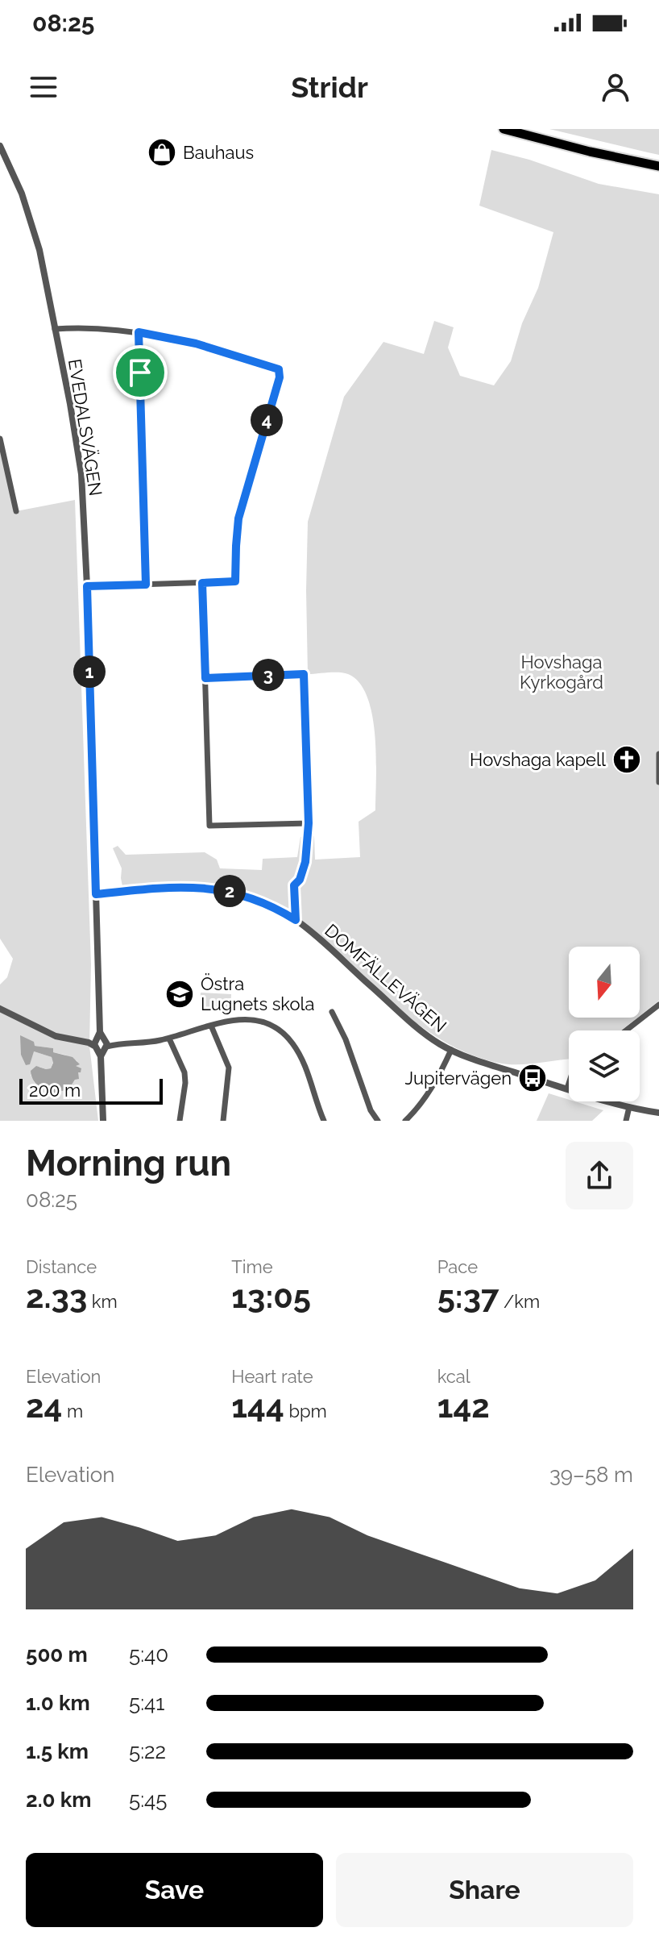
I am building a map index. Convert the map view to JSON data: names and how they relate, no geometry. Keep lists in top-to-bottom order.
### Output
{
  "streets": {
    "street": ["EVEDALSVÄGEN", "DOMFÄLLEVÄGEN"]
  },
  "crossings": [
    ["EVEDALSVÄGEN", "DOMFÄLLEVÄGEN"]
  ],
  "parks": ["Hovshaga Kyrkogård"],
  "places": {
    "shop": ["Bauhaus"],
    "church": ["Hovshaga kapell"],
    "school or university": ["Östra Lugnets skola"],
    "bus stop": ["Jupitervägen"]
  },
  "scale_bar": "200 m",
  "north": "bottom",
  "page": {
    "status": "08:25",
    "header": "Stridr",
    "pins": [
      "4",
      "1",
      "3",
      "2"
    ],
    "scale": "200 m",
    "heading": ["Morning run", "08:25"],
    "stats": [
      ["Distance", "2.33 km"],
      ["Time", "13:05"],
      ["Pace", "5:37 /km"],
      ["Elevation", "24 m"],
      ["Heart rate", "144 bpm"],
      ["kcal", "142"]
    ],
    "chart": ["Elevation", "39–58 m"],
    "list": [
      {
        "name": "500 m",
        "note": "5:40"
      },
      {
        "name": "1.0 km",
        "note": "5:41"
      },
      {
        "name": "1.5 km",
        "note": "5:22"
      },
      {
        "name": "2.0 km",
        "note": "5:45"
      }
    ],
    "buttons": ["Save", "Share"]
  }
}
